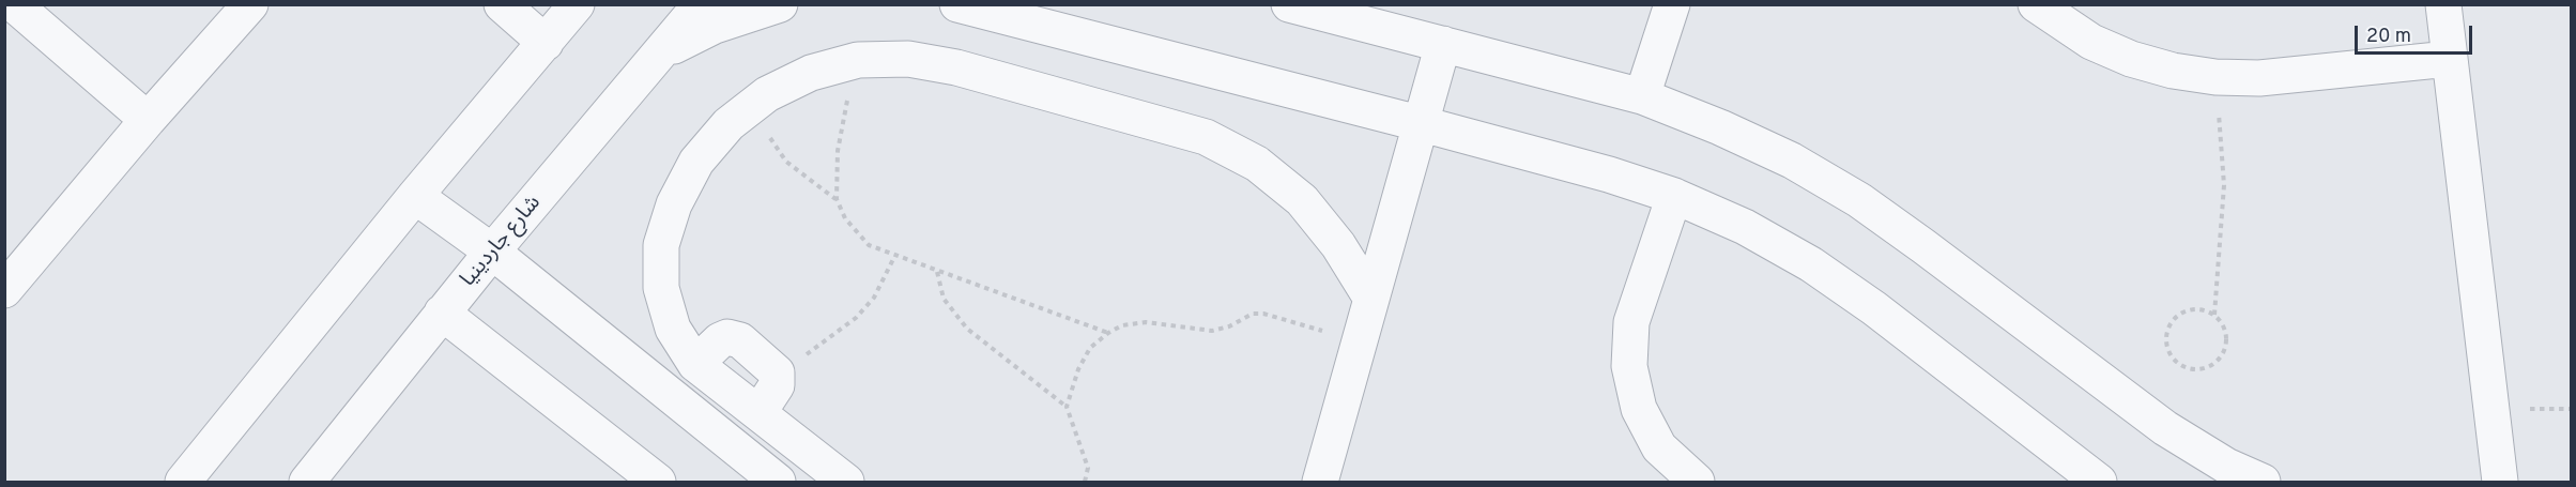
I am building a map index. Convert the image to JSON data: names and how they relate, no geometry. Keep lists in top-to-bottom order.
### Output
{
  "streets": {
    "street": ["شارع جاردينيا"]
  },
  "scale_bar": "20 m"
}
